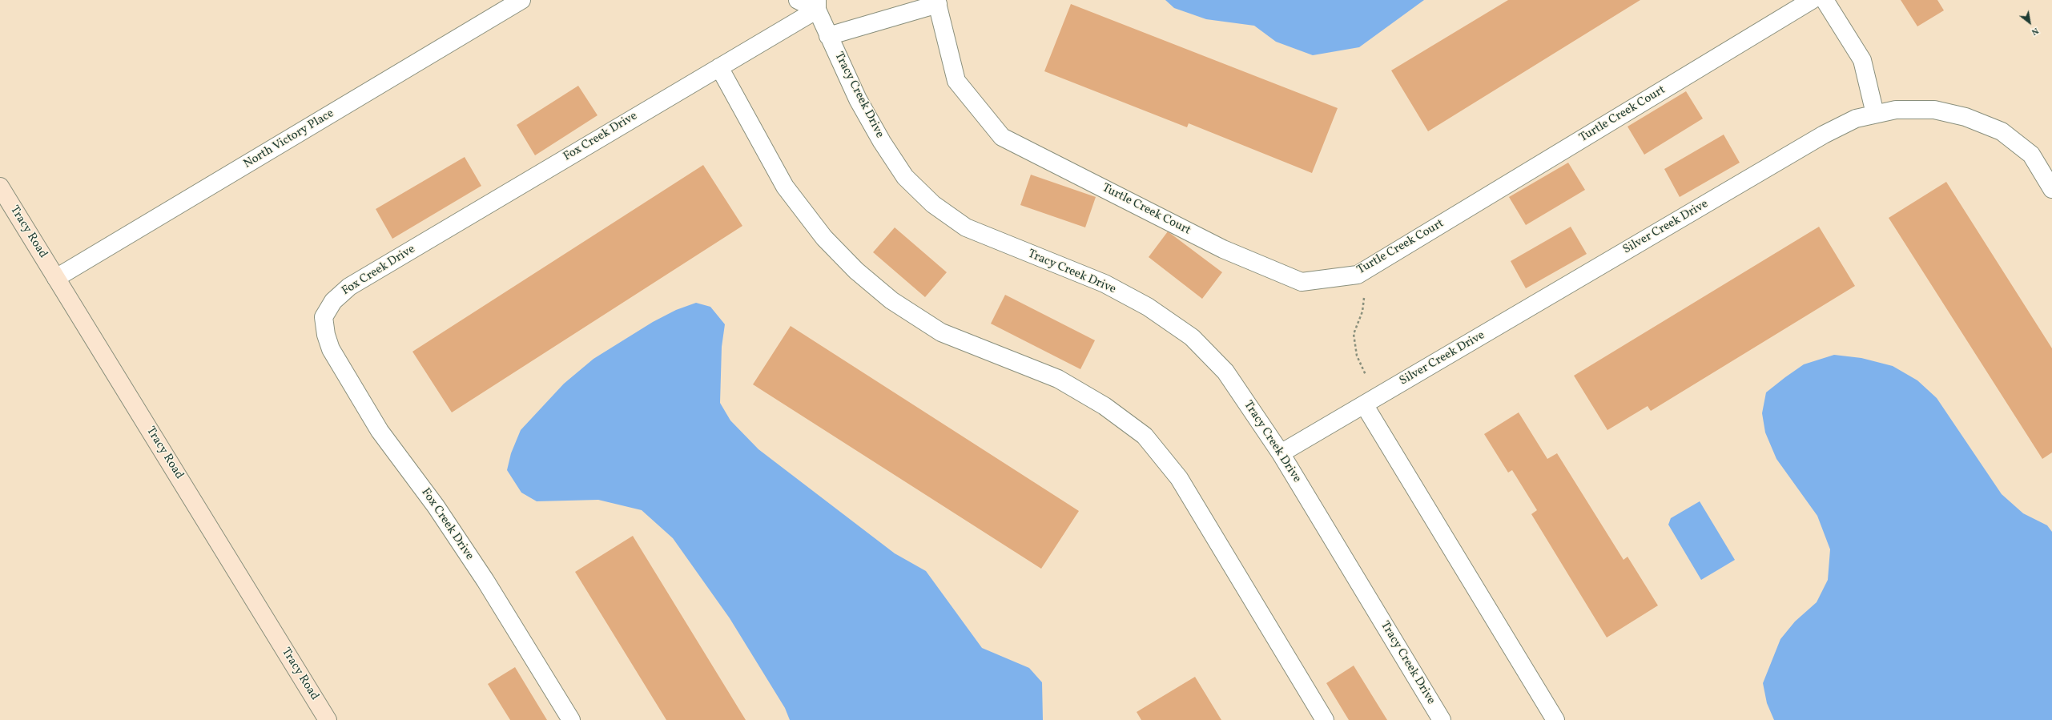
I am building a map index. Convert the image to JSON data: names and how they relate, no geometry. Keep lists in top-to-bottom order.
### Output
{
  "streets": {
    "street": [
      "Tracy Creek Drive",
      "Turtle Creek Court",
      "Fox Creek Drive",
      "North Victory Place",
      "Silver Creek Drive",
      "Tracy Road"
    ]
  },
  "crossings": [
    ["Tracy Creek Drive", "Fox Creek Drive"],
    ["Tracy Creek Drive", "Silver Creek Drive"],
    ["North Victory Place", "Tracy Road"]
  ],
  "north": "bottom right"
}
